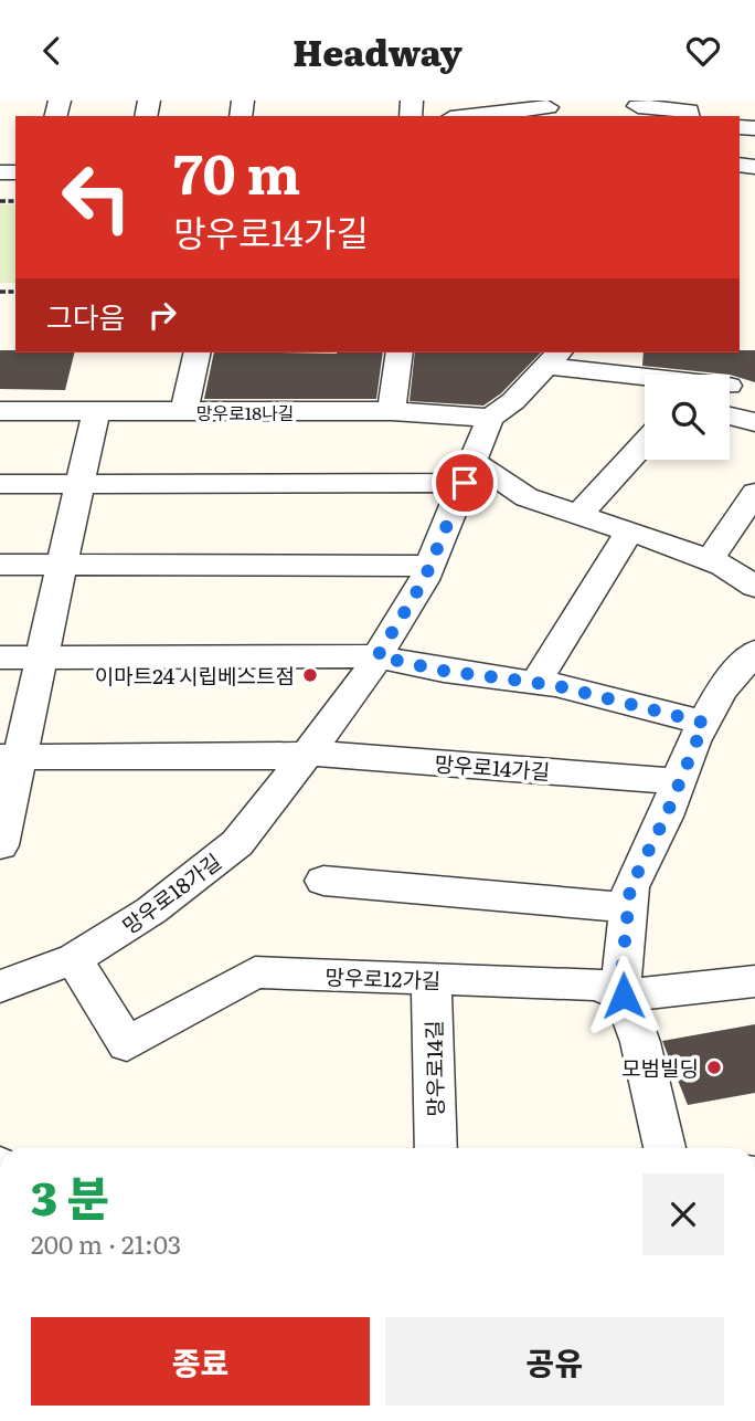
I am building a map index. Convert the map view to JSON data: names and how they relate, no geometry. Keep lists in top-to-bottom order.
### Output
{
  "streets": {
    "street": [
      "망우로18나길",
      "망우로14가길",
      "망우로18가길",
      "망우로12가길",
      "망우로14길"
    ]
  },
  "crossings": [
    ["망우로18나길", "망우로18가길"],
    ["망우로14가길", "망우로18가길"],
    ["망우로18가길", "망우로12가길"],
    ["망우로12가길", "망우로14길"]
  ],
  "places": ["이마트24 시립베스트점", "모범빌딩"],
  "page": {
    "header": "Headway",
    "turn": ["70 m", "망우로14가길"],
    "then": "그다음",
    "heading": ["3 분", "200 m · 21:03"],
    "buttons": ["종료", "공유"]
  }
}
